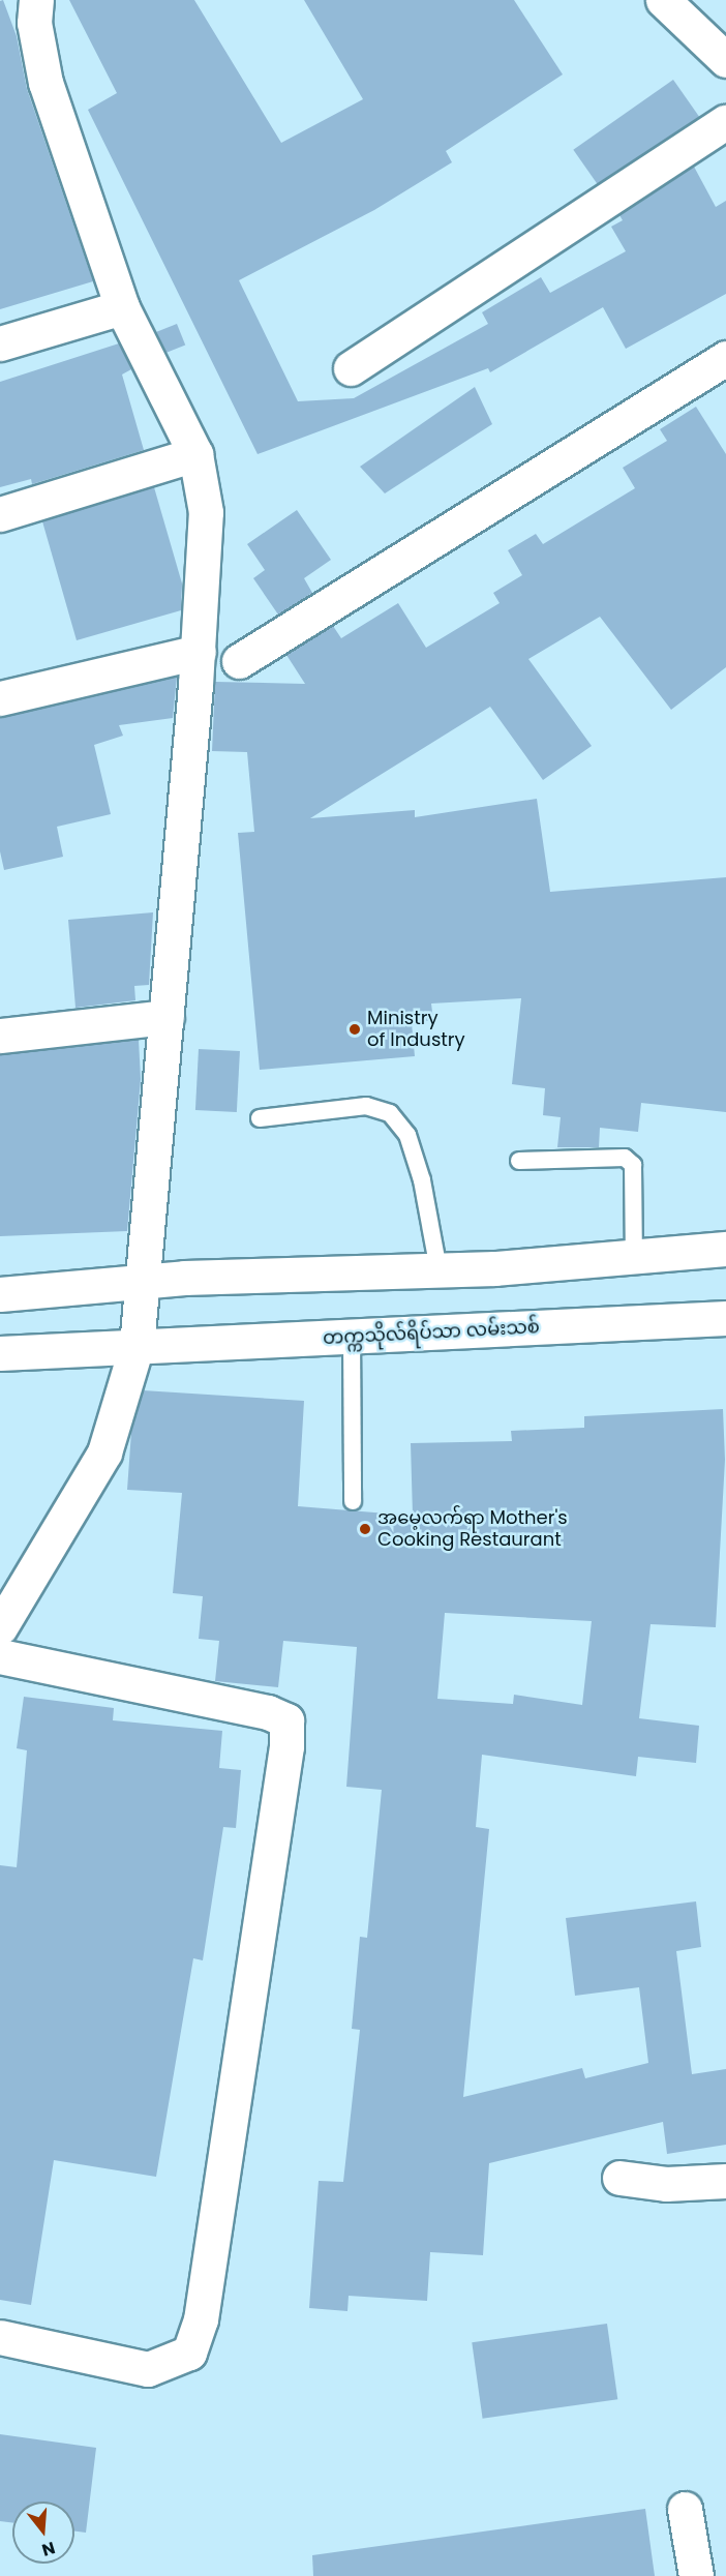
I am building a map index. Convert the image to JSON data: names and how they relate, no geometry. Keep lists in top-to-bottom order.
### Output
{
  "streets": {
    "street": ["တက္ကသိုလ်ရိပ်သာ လမ်းသစ်"]
  },
  "places": ["Ministry of Industry", "အမေ့လက်ရာ Mother's Cooking Restaurant"],
  "north": "bottom"
}
